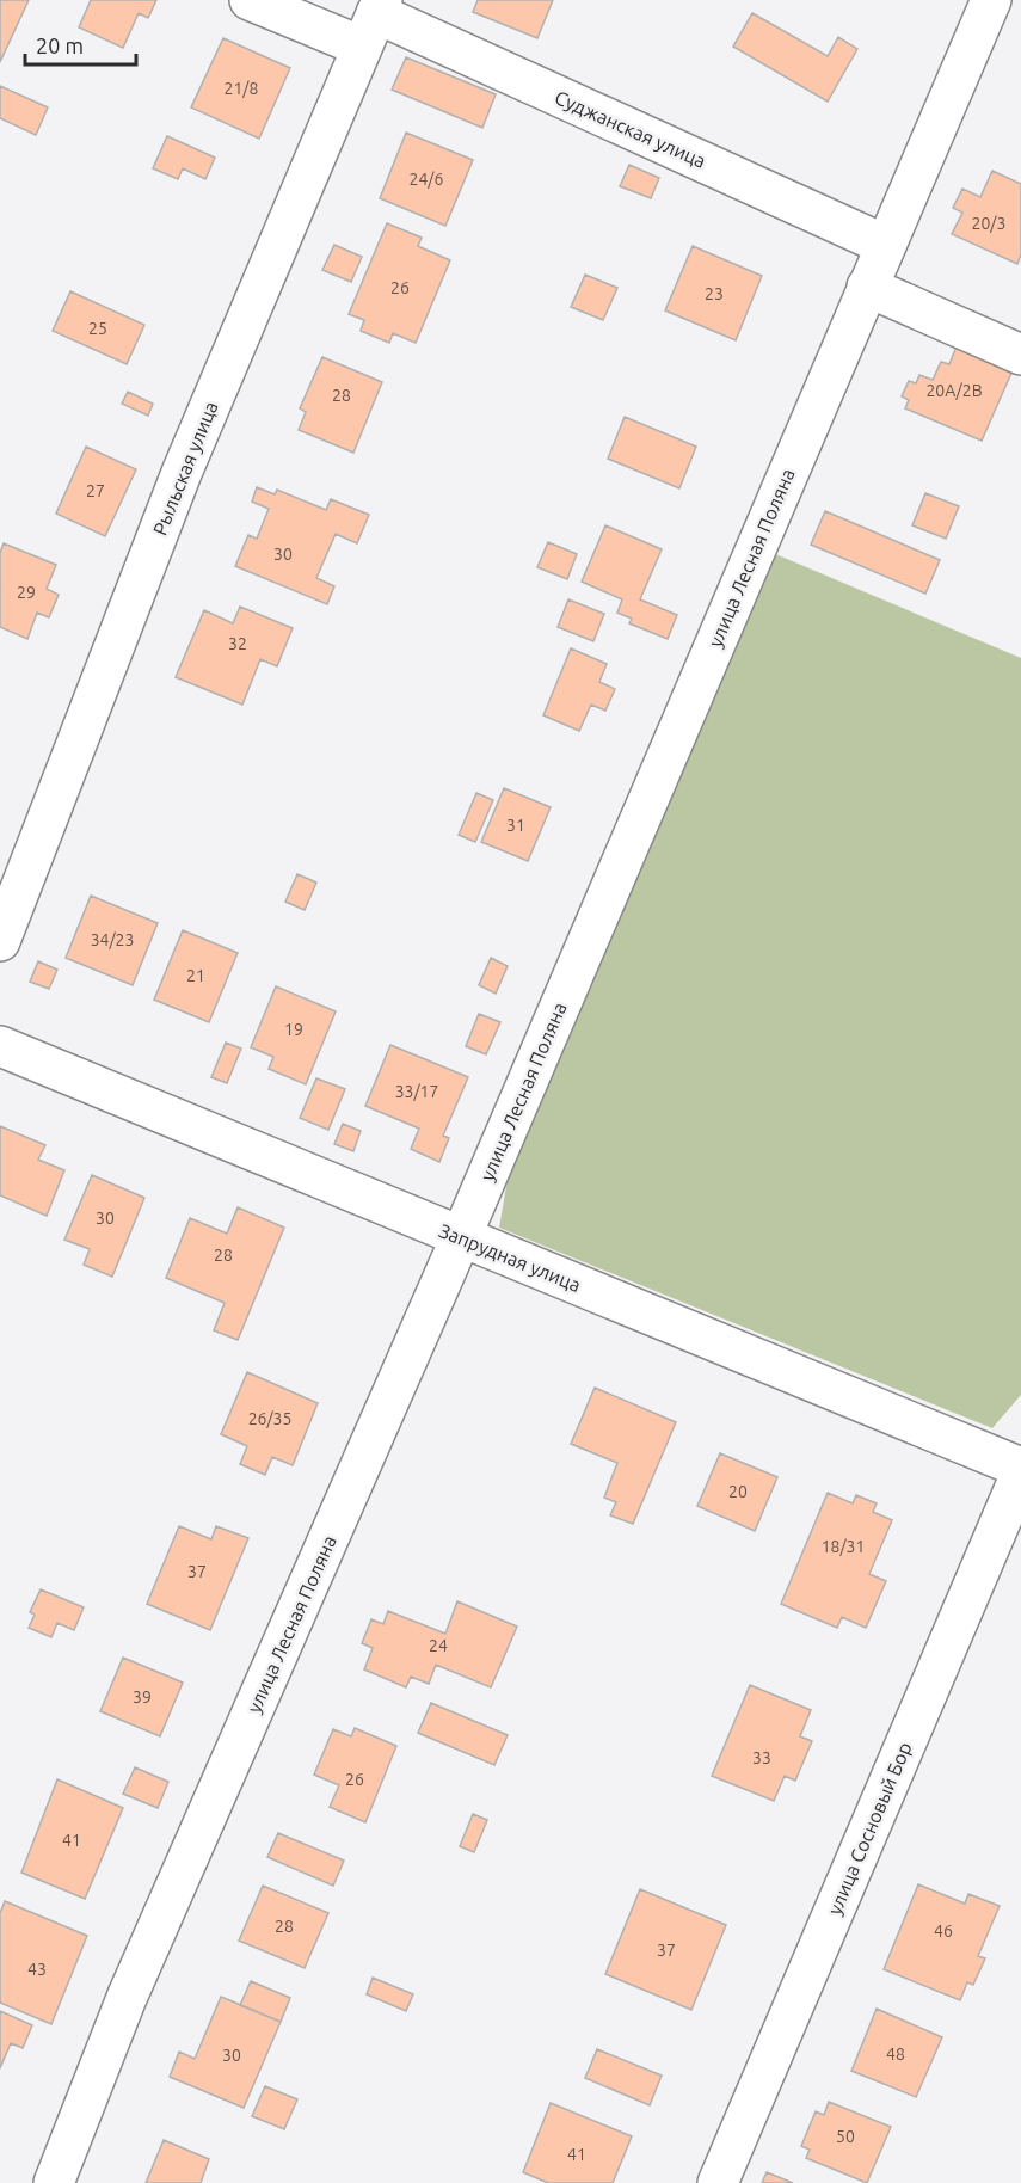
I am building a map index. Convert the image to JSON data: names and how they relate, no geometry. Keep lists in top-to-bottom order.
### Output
{
  "streets": {
    "street": [
      "Суджанская улица",
      "Рыльская улица",
      "улица Лесная Поляна",
      "Запрудная улица",
      "улица Сосновый Бор"
    ]
  },
  "crossings": [
    ["Суджанская улица", "Рыльская улица"],
    ["Суджанская улица", "улица Лесная Поляна"],
    ["улица Лесная Поляна", "Запрудная улица"]
  ],
  "house_numbers": [
    "21/8",
    "24/6",
    "20/3",
    "26",
    "23",
    "25",
    "20А/2В",
    "28",
    "27",
    "30",
    "29",
    "32",
    "31",
    "34/23",
    "21",
    "19",
    "33/17",
    "30",
    "28",
    "26/35",
    "20",
    "18/31",
    "37",
    "24",
    "39",
    "33",
    "26",
    "41",
    "28",
    "46",
    "37",
    "43",
    "48",
    "30",
    "50",
    "41"
  ],
  "scale_bar": "20 m"
}
